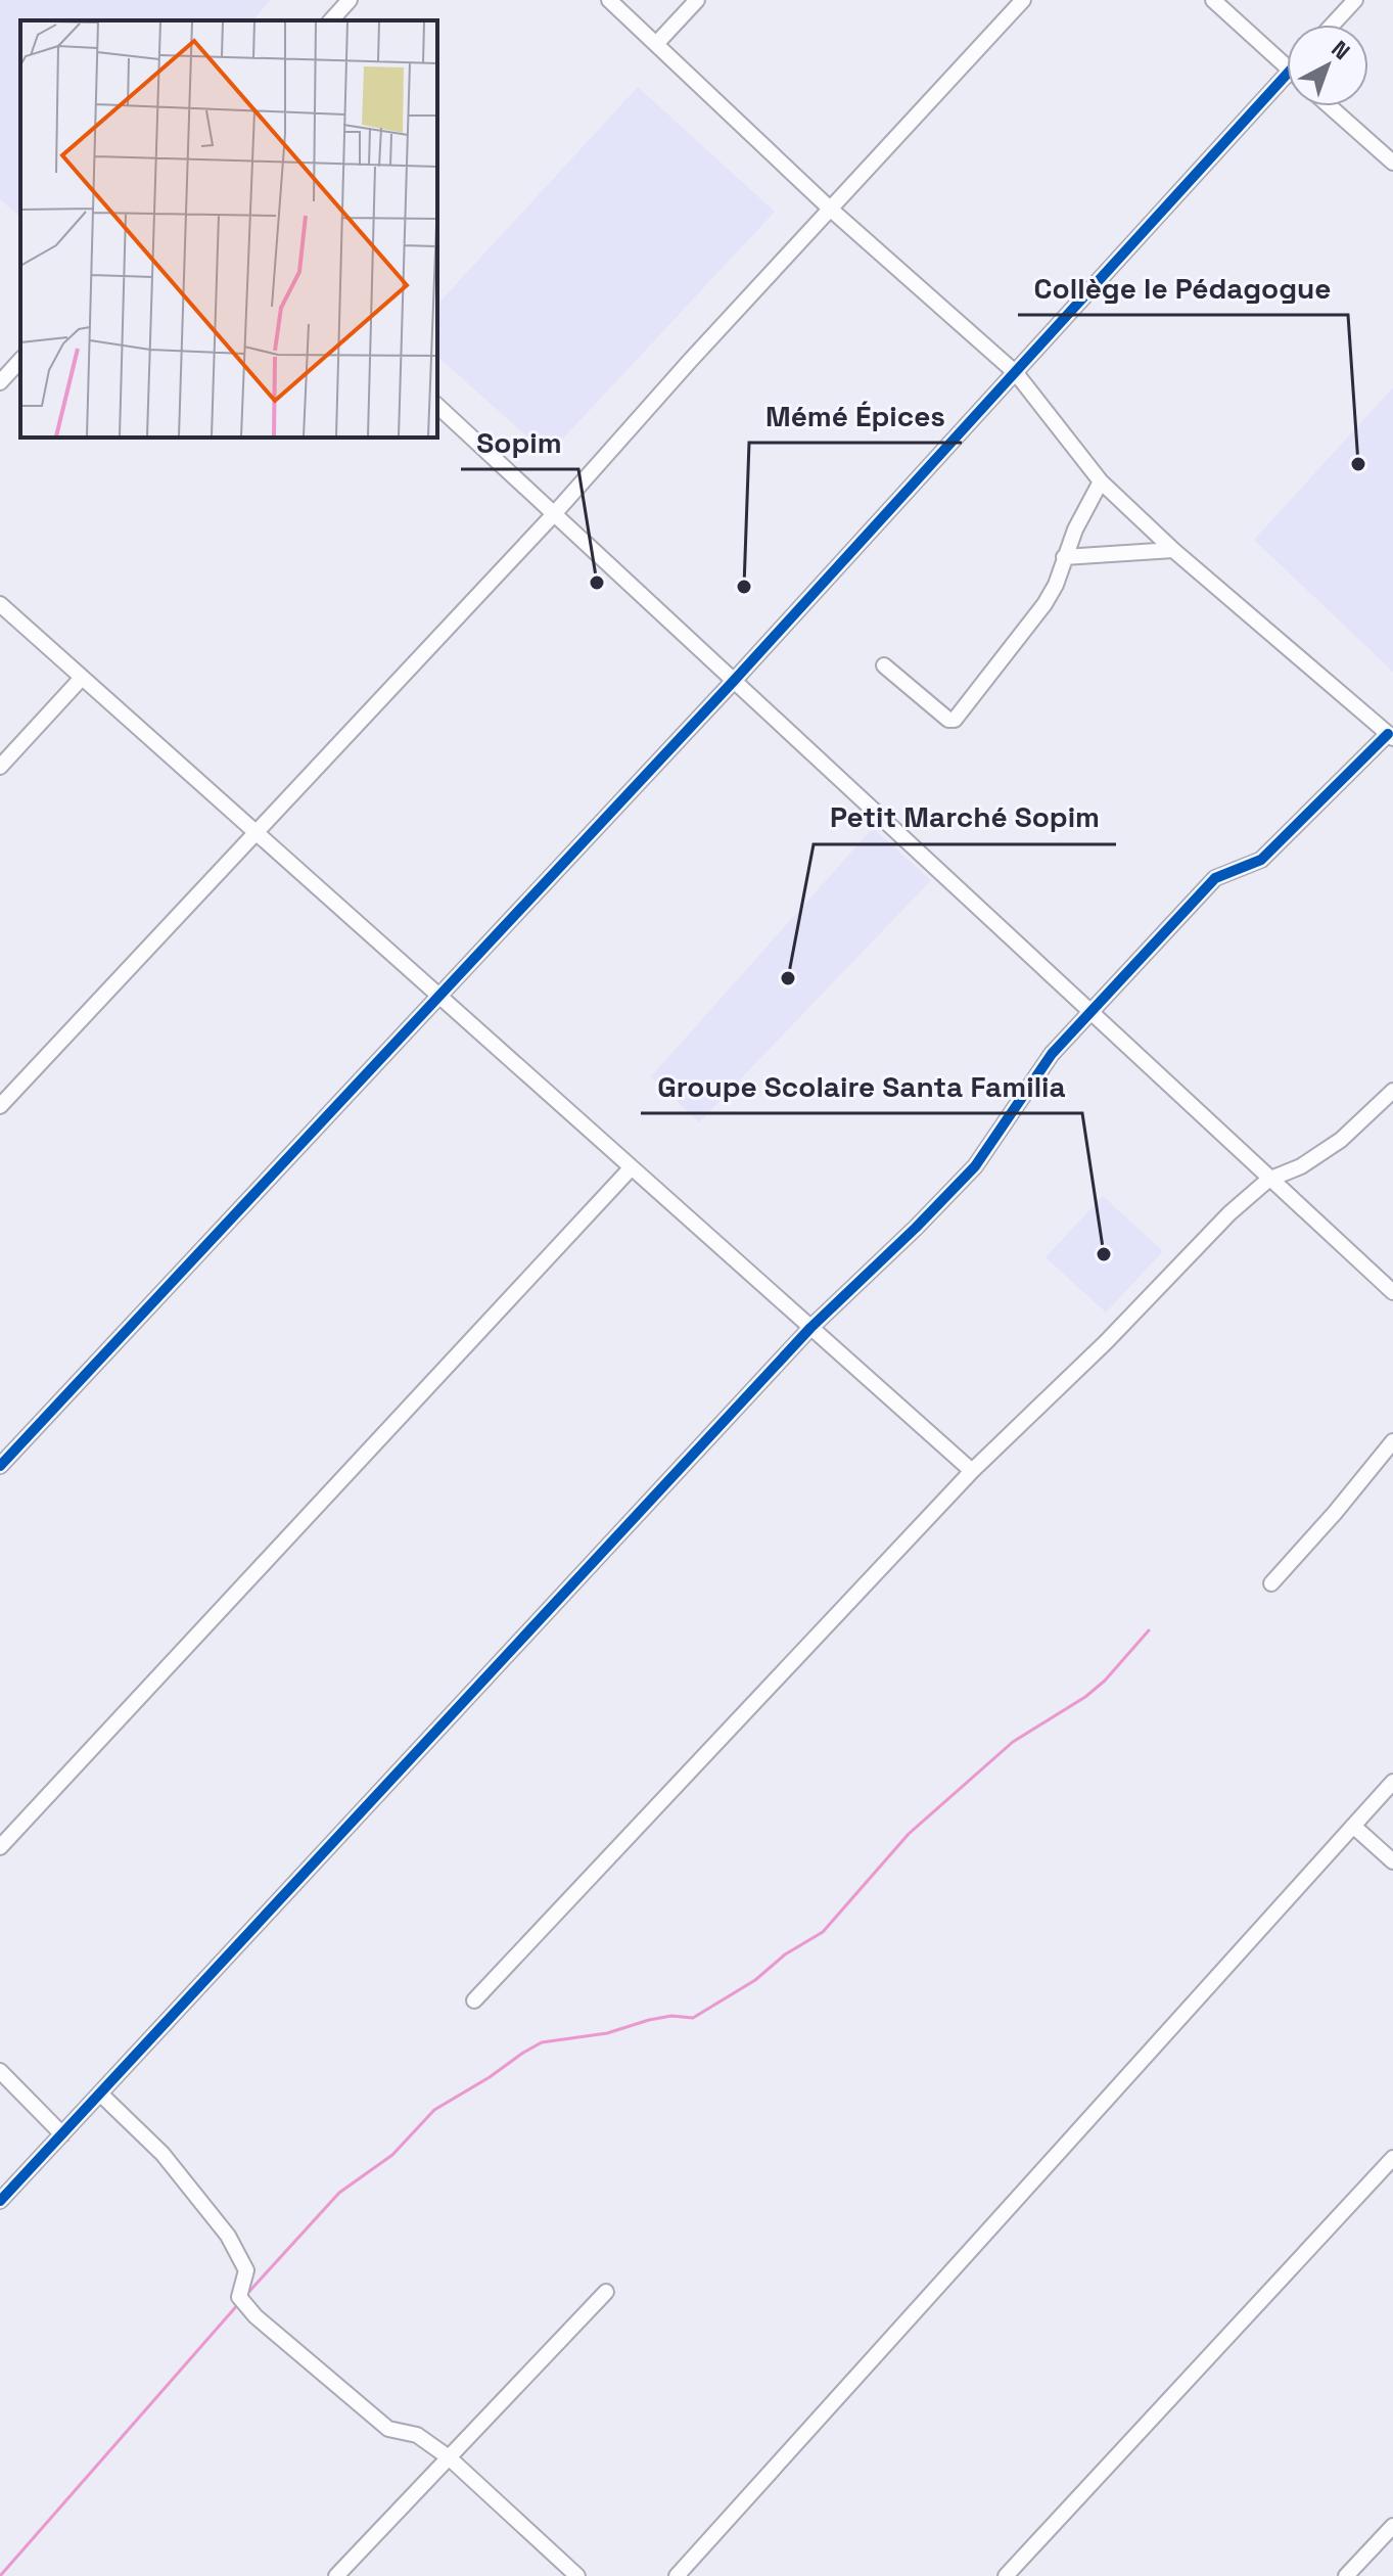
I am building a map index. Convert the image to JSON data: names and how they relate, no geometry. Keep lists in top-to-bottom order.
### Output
{
  "places": [
    "Collège le Pédagogue",
    "Sopim",
    "Mémé Épices",
    "Petit Marché Sopim",
    "Groupe Scolaire Santa Familia"
  ],
  "north": "top right"
}
